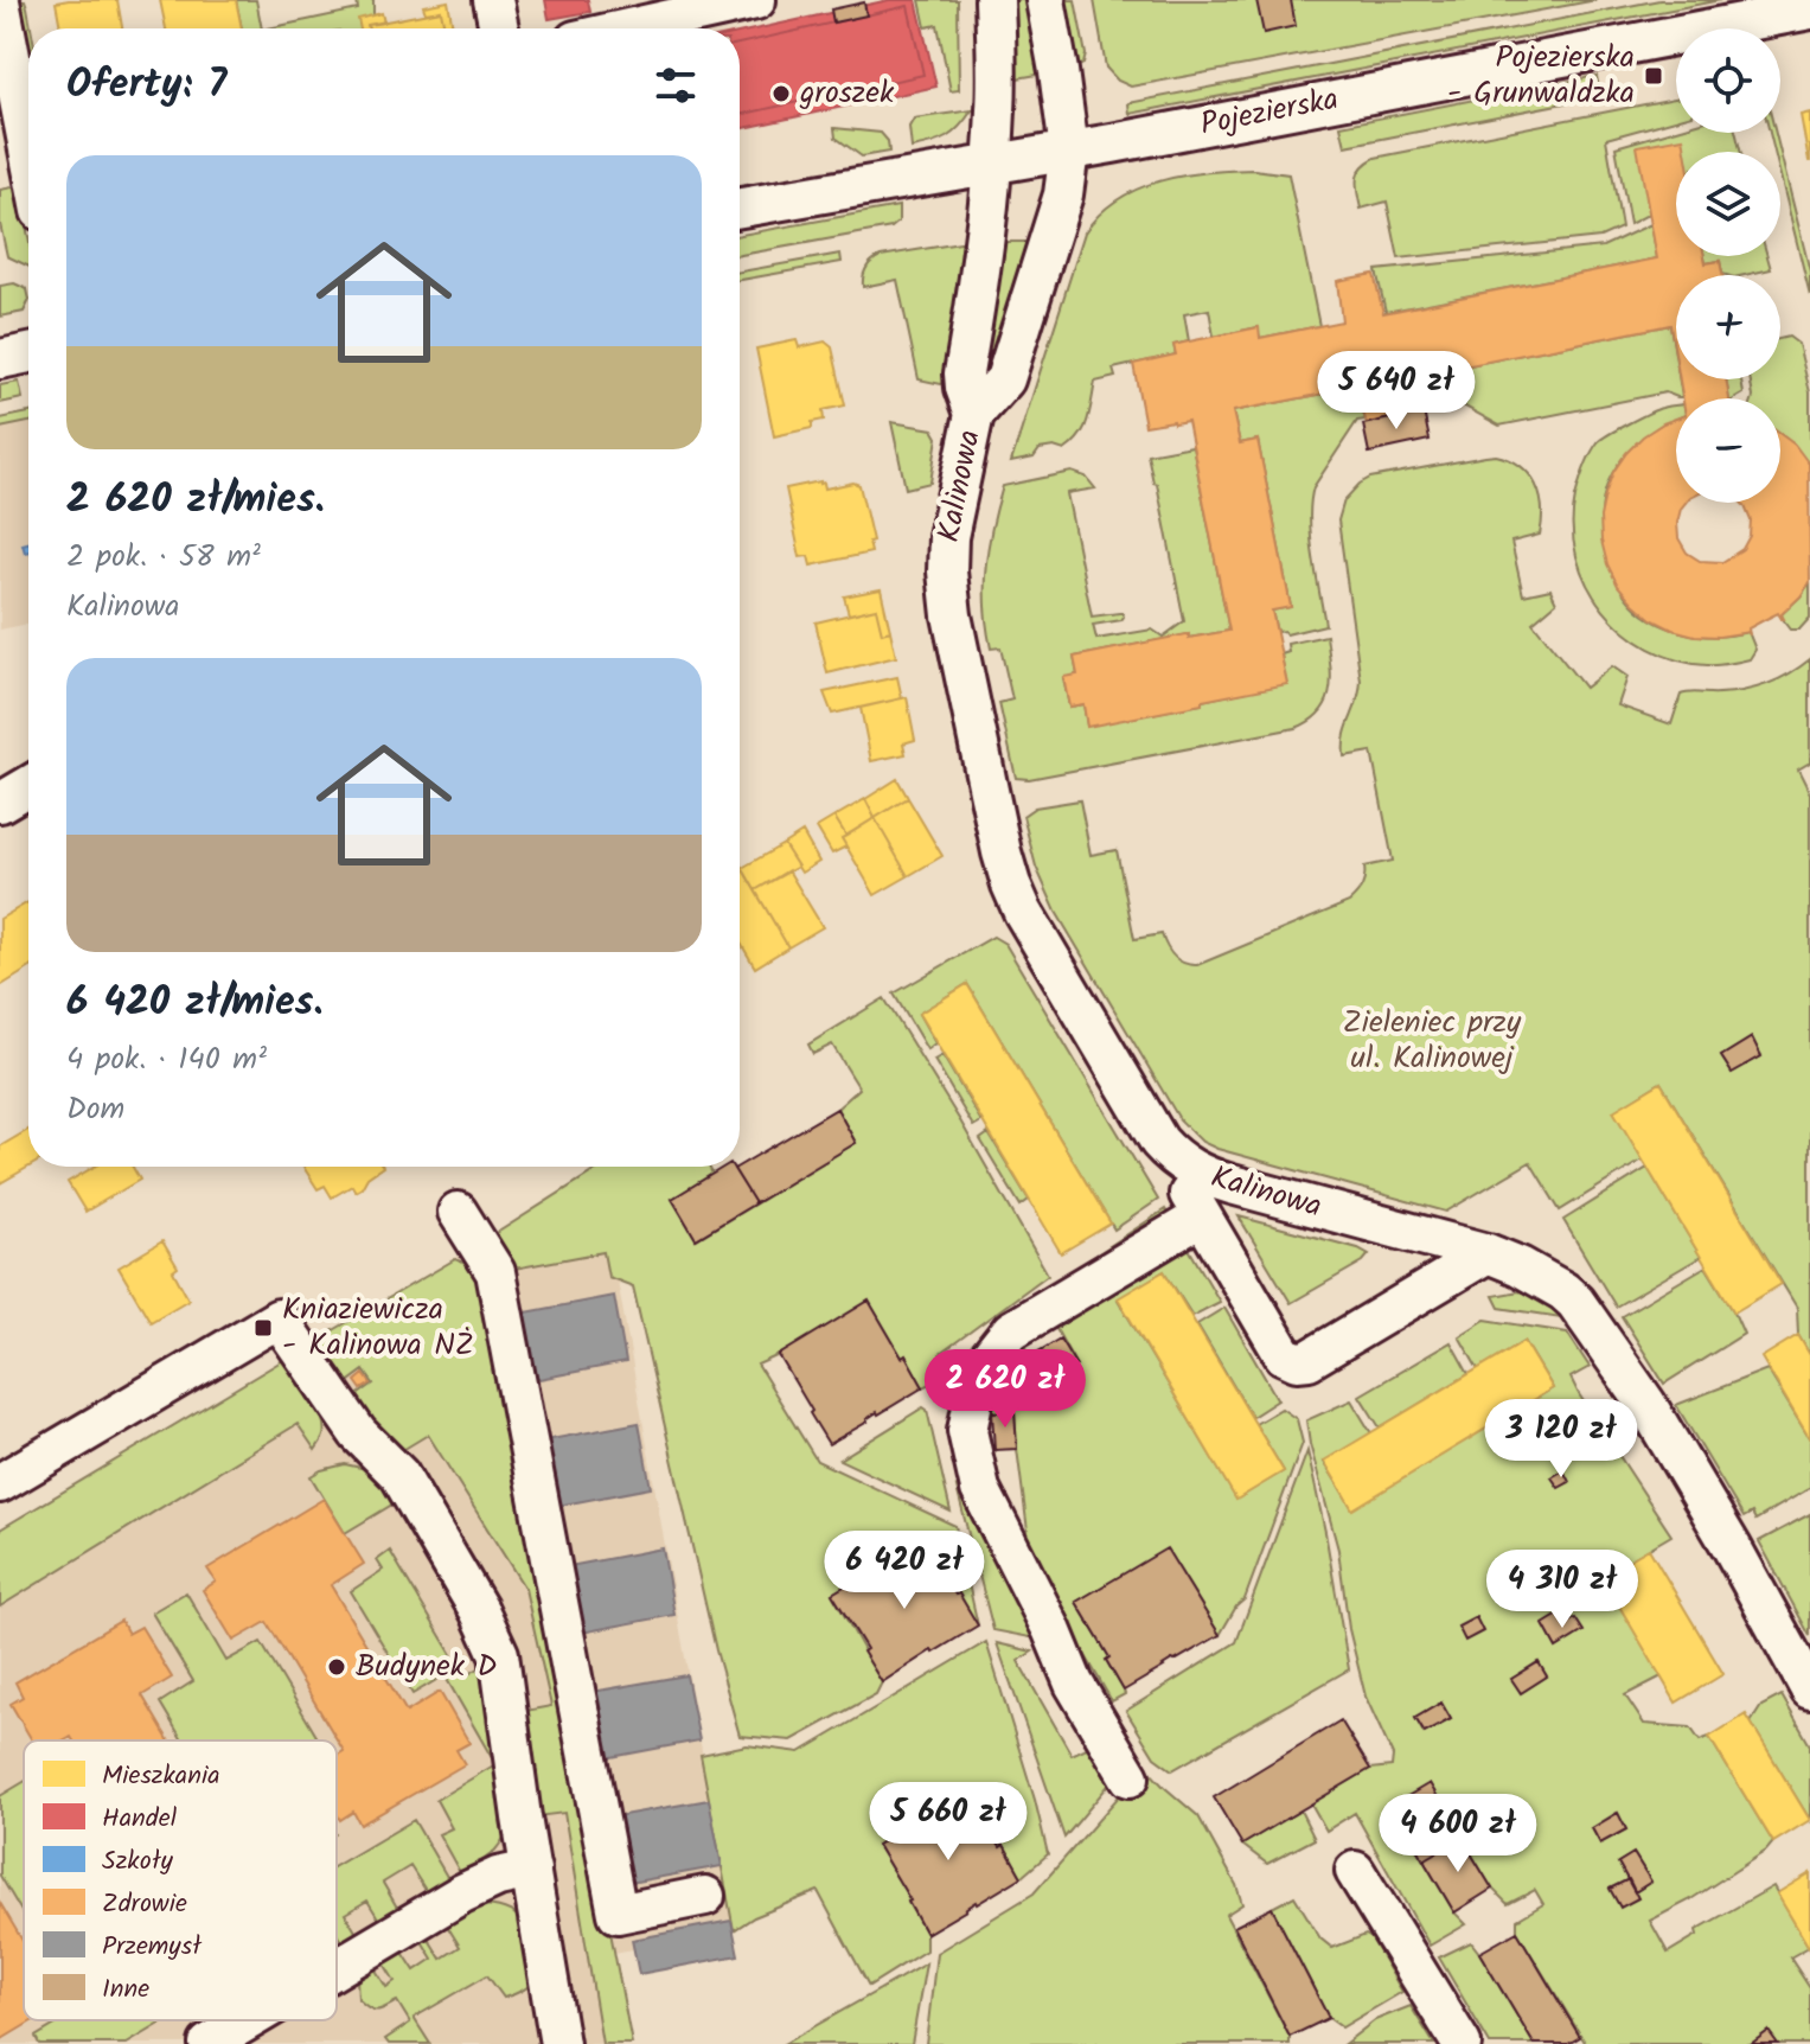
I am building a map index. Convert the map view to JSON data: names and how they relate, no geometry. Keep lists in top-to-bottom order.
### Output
{
  "streets": {
    "street": ["Pojezierska", "Kalinowa"]
  },
  "crossings": [
    ["Pojezierska", "Kalinowa"]
  ],
  "parks": ["Zieleniec przy ul. Kalinowej"],
  "places": {
    "transit": ["Pojezierska - Grunwaldzka", "Kniaziewicza - Kalinowa NŻ"],
    "other": ["groszek", "Budynek D"]
  },
  "legend": [
    "Mieszkania",
    "Handel",
    "Szkoły",
    "Zdrowie",
    "Przemysł",
    "Inne"
  ],
  "page": {
    "map_buttons": ["+", "−"],
    "heading": "Oferty: 7",
    "list": [
      {
        "name": "2 620 zł/mies.",
        "note": "2 pok. · 58 m² · Kalinowa"
      },
      {
        "name": "6 420 zł/mies.",
        "note": "4 pok. · 140 m² · Dom"
      }
    ],
    "price": [
      "5 640 zł",
      "2 620 zł",
      "3 120 zł",
      "6 420 zł",
      "4 310 zł",
      "5 660 zł",
      "4 600 zł"
    ]
  }
}
